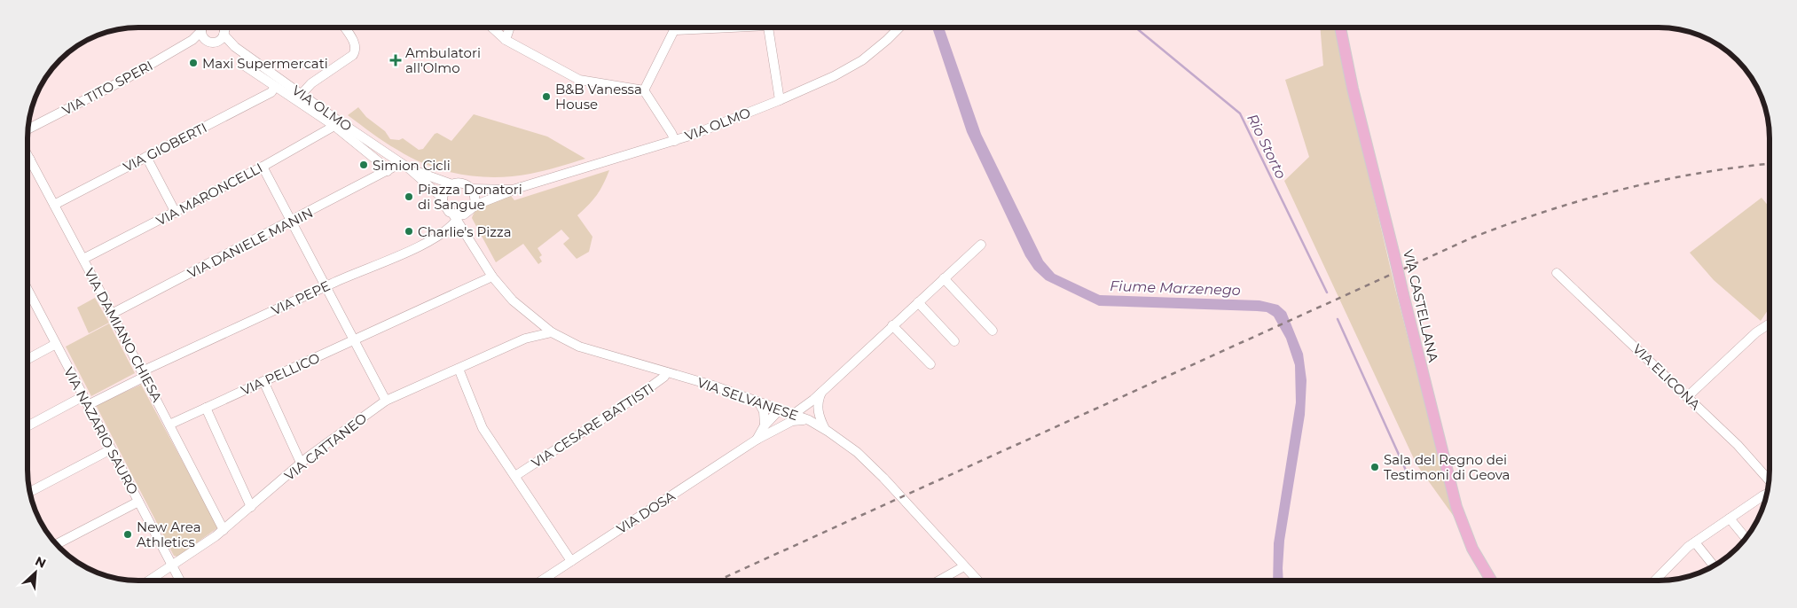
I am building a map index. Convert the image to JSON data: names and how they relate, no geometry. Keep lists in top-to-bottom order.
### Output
{
  "streets": {
    "main road": ["VIA CASTELLANA"],
    "street": [
      "VIA TITO SPERI",
      "VIA OLMO",
      "VIA GIOBERTI",
      "VIA MARONCELLI",
      "VIA DANIELE MANIN",
      "VIA PEPE",
      "VIA DAMIANO CHIESA",
      "VIA PELLICO",
      "VIA ELICONA",
      "VIA SELVANESE",
      "VIA CESARE BATTISTI",
      "VIA NAZARIO SAURO",
      "VIA CATTANEO",
      "VIA DOSA"
    ]
  },
  "crossings": [
    ["VIA OLMO", "VIA GIOBERTI"],
    ["VIA OLMO", "VIA MARONCELLI"],
    ["VIA OLMO", "VIA DANIELE MANIN"],
    ["VIA OLMO", "VIA PEPE"],
    ["VIA OLMO", "VIA SELVANESE"],
    ["VIA GIOBERTI", "VIA DAMIANO CHIESA"],
    ["VIA MARONCELLI", "VIA DAMIANO CHIESA"],
    ["VIA DANIELE MANIN", "VIA DAMIANO CHIESA"],
    ["VIA PEPE", "VIA DAMIANO CHIESA"],
    ["VIA PEPE", "VIA SELVANESE"],
    ["VIA PEPE", "VIA NAZARIO SAURO"],
    ["VIA DAMIANO CHIESA", "VIA PELLICO"],
    ["VIA DAMIANO CHIESA", "VIA CATTANEO"],
    ["VIA PELLICO", "VIA SELVANESE"],
    ["VIA SELVANESE", "VIA CESARE BATTISTI"],
    ["VIA SELVANESE", "VIA CATTANEO"],
    ["VIA SELVANESE", "VIA DOSA"],
    ["VIA NAZARIO SAURO", "VIA CATTANEO"]
  ],
  "water": ["Rio Storto", "Fiume Marzenego"],
  "places": {
    "health": ["Ambulatori all'Olmo"],
    "other": [
      "Maxi Supermercati",
      "B&B Vanessa House",
      "Simion Cicli",
      "Piazza Donatori di Sangue",
      "Charlie's Pizza",
      "Sala del Regno dei Testimoni di Geova",
      "New Area Athletics"
    ]
  },
  "north": "top right"
}
